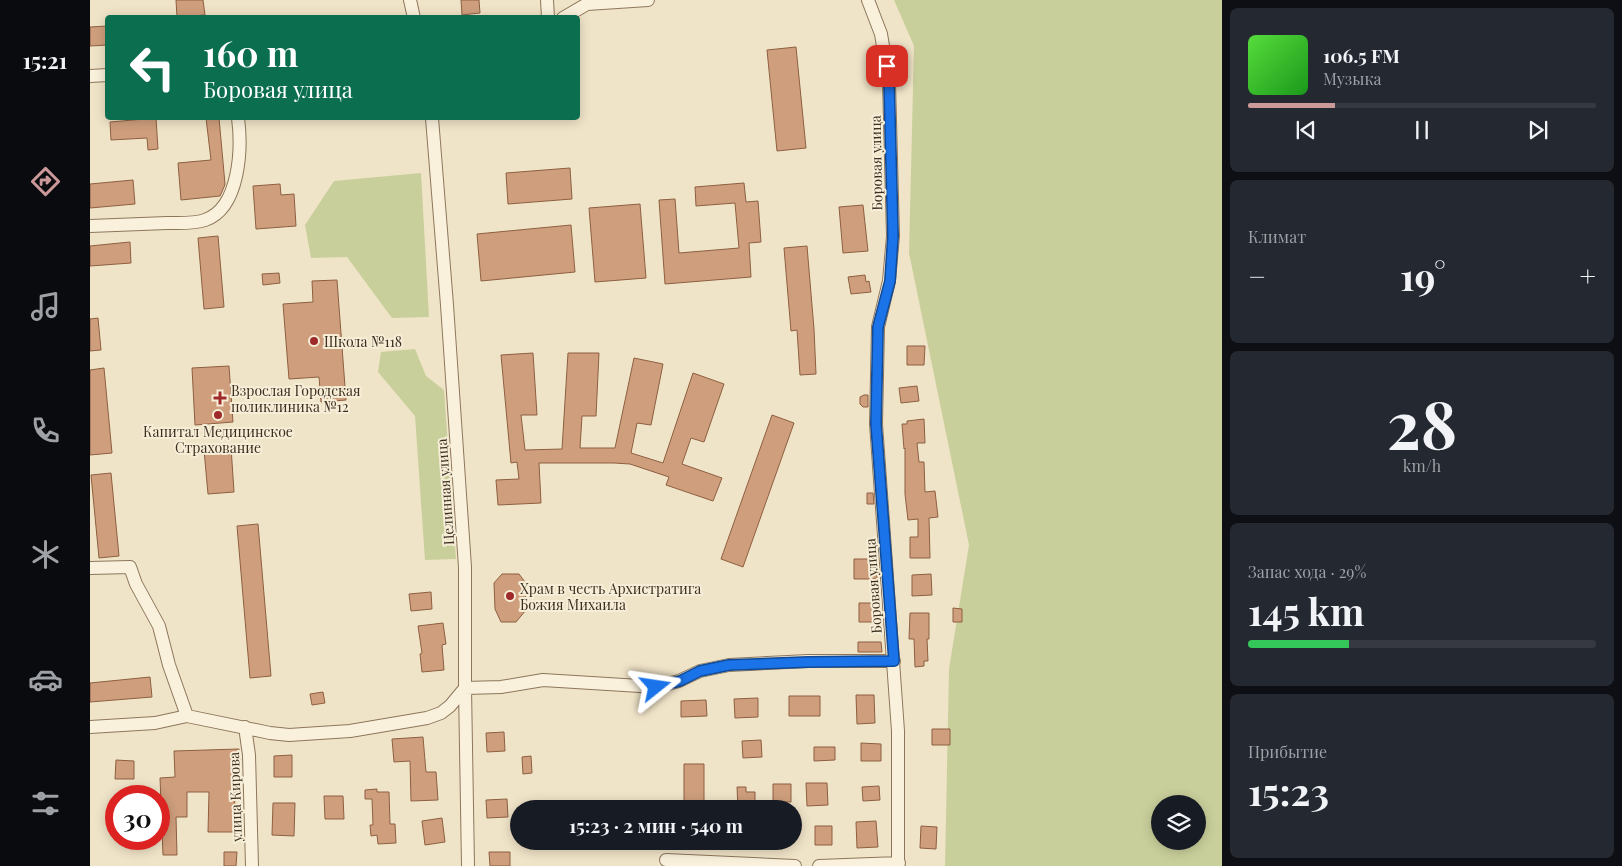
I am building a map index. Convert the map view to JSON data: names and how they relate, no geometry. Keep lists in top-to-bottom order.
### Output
{
  "streets": {
    "street": ["Боровая улица", "Целинная улица", "улица Кирова"]
  },
  "places": {
    "other": ["Школа №118", "Капитал Медицинское Страхование", "Храм в честь Архистратига Божия Михаила"],
    "health": ["Взрослая Городская поликлиника №12"]
  },
  "page": {
    "tabs": "15:21",
    "turn": ["160 m", "Боровая улица"],
    "song": ["106.5 FM", "Музыка"],
    "tile": [
      "Климат",
      ["28", "km/h"],
      ["Запас хода · 29%", "145 km"],
      ["Прибытие", "15:23"]
    ],
    "heat": ["−", "19°", "+"],
    "limit": "30",
    "trip": "15:23 · 2 мин · 540 m"
  }
}
